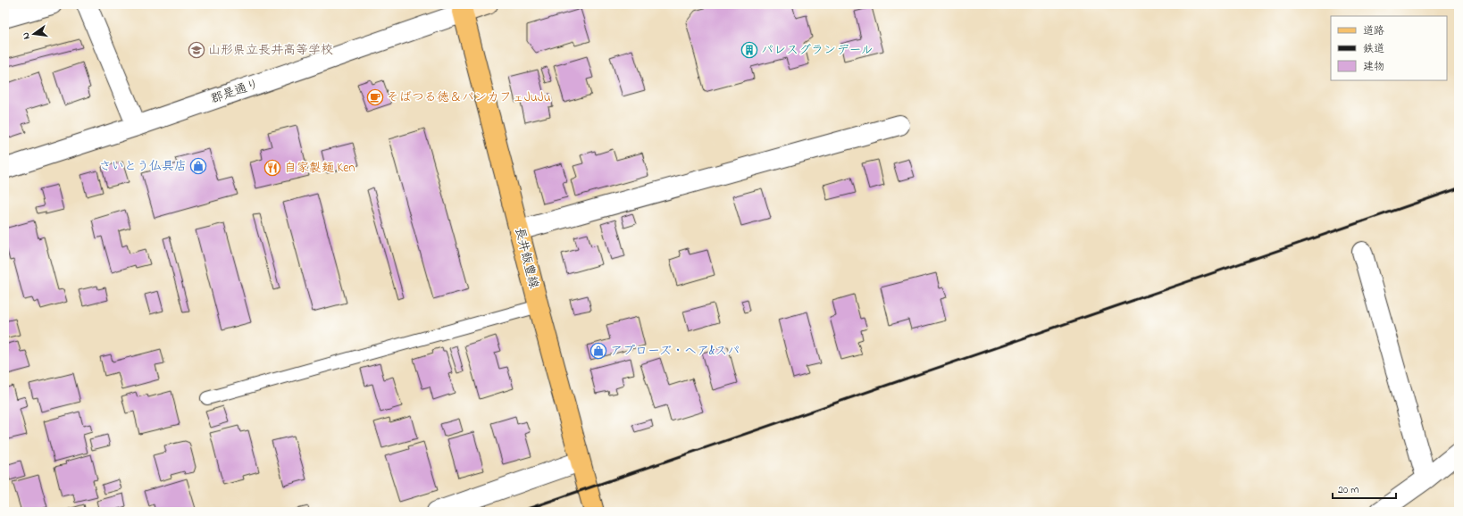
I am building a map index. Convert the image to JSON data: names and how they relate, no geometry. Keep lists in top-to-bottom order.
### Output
{
  "streets": {
    "main road": ["長井飯豊線"],
    "street": ["郡是通り"]
  },
  "crossings": [
    ["郡是通り", "長井飯豊線"]
  ],
  "places": {
    "school or university": ["山形県立長井高等学校"],
    "building": ["パレスグランデール"],
    "cafe": ["そばつる徳＆パンカフェJuJu"],
    "shop": ["さいとう仏具店", "アプローズ・ヘア&スパ"],
    "restaurant": ["自家製麺 Ken"]
  },
  "legend": ["道路", "鉄道", "建物"],
  "scale_bar": "20 m",
  "north": "left"
}
